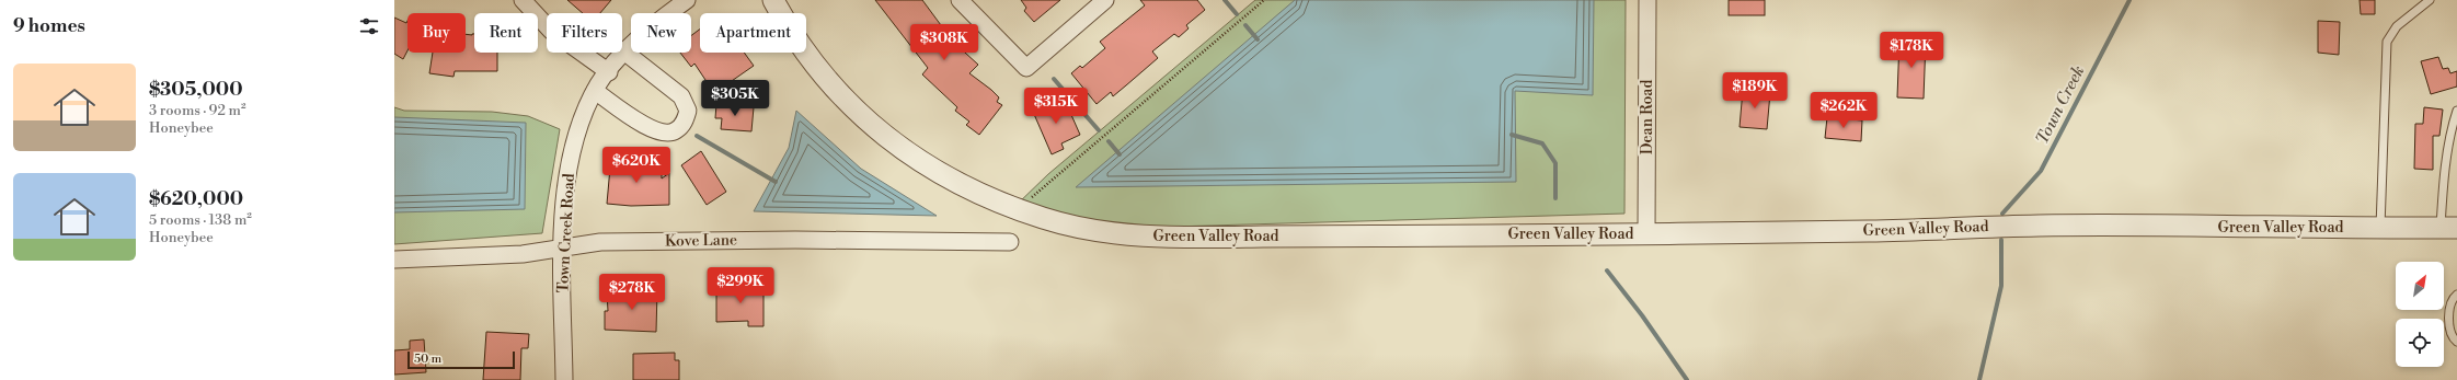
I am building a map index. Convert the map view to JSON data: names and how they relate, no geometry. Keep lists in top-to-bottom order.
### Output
{
  "streets": {
    "street": [
      "Dean Road",
      "Green Valley Road",
      "Town Creek Road",
      "Kove Lane"
    ]
  },
  "crossings": [
    ["Dean Road", "Green Valley Road"],
    ["Town Creek Road", "Kove Lane"]
  ],
  "water": ["Town Creek"],
  "scale_bar": "50 m",
  "north": "top right",
  "page": {
    "heading": "9 homes",
    "chip": [
      "Buy",
      "Rent",
      "Filters",
      "New",
      "Apartment"
    ],
    "price": [
      "$308K",
      "$178K",
      "$189K",
      "$305K",
      "$315K",
      "$262K",
      "$620K",
      "$299K",
      "$278K"
    ],
    "list": [
      {
        "name": "$305,000",
        "note": "3 rooms · 92 m² · Honeybee"
      },
      {
        "name": "$620,000",
        "note": "5 rooms · 138 m² · Honeybee"
      }
    ],
    "scale": "50 m"
  }
}
